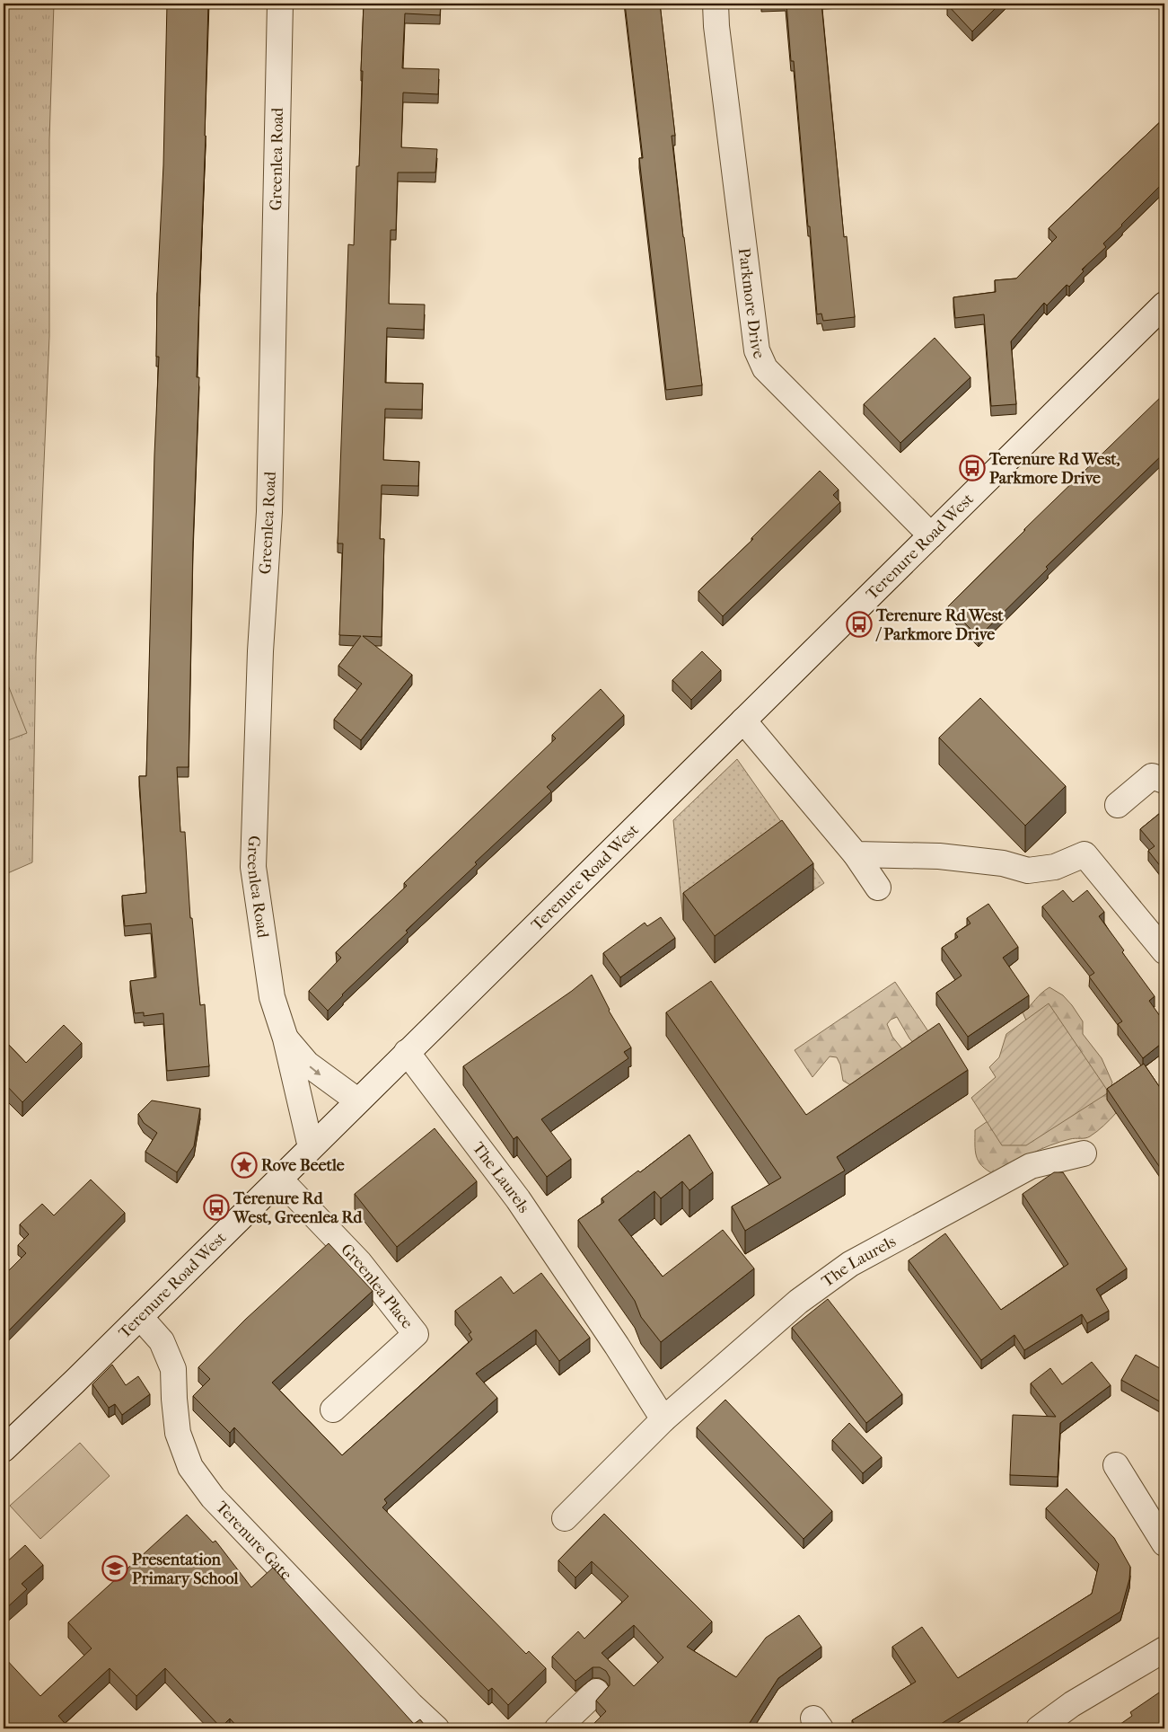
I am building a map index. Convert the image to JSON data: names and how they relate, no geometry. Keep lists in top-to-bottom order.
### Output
{
  "streets": {
    "street": [
      "Greenlea Road",
      "Parkmore Drive",
      "Terenure Road West",
      "The Laurels",
      "Greenlea Place",
      "Terenure Gate"
    ]
  },
  "crossings": [
    ["Greenlea Road", "Terenure Road West"],
    ["Parkmore Drive", "Terenure Road West"],
    ["Terenure Road West", "The Laurels"],
    ["Terenure Road West", "Greenlea Place"],
    ["Terenure Road West", "Terenure Gate"]
  ],
  "places": {
    "bus stop": ["Terenure Rd West, Parkmore Drive", "Terenure Rd West / Parkmore Drive", "Terenure Rd West, Greenlea Rd"],
    "place": ["Rove Beetle"],
    "school or university": ["Presentation Primary School"]
  }
}
